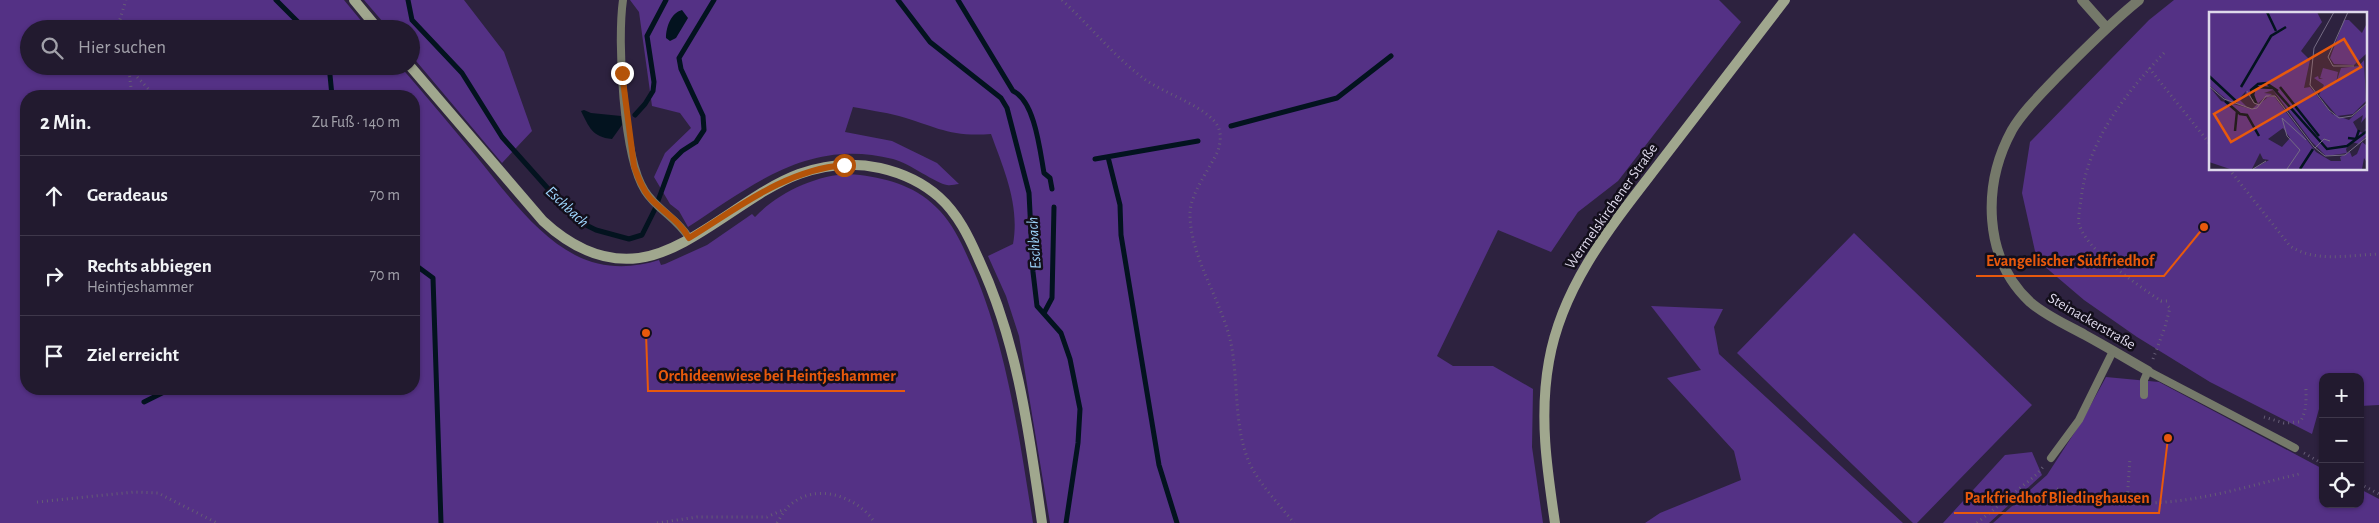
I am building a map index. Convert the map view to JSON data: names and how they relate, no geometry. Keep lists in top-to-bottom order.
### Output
{
  "streets": {
    "main road": ["Wermelskirchener Straße"],
    "street": ["Steinackerstraße"]
  },
  "water": ["Eschbach"],
  "places": ["Evangelischer Südfriedhof", "Orchideenwiese bei Heintjeshammer", "Parkfriedhof Bliedinghausen"],
  "page": {
    "search": "Hier suchen",
    "heading": ["2 Min.", "Zu Fuß · 140 m"],
    "list": [
      ["Geradeaus", "70 m"],
      ["Rechts abbiegen", "Heintjeshammer", "70 m"],
      "Ziel erreicht"
    ],
    "map_buttons": ["+", "−"]
  }
}
